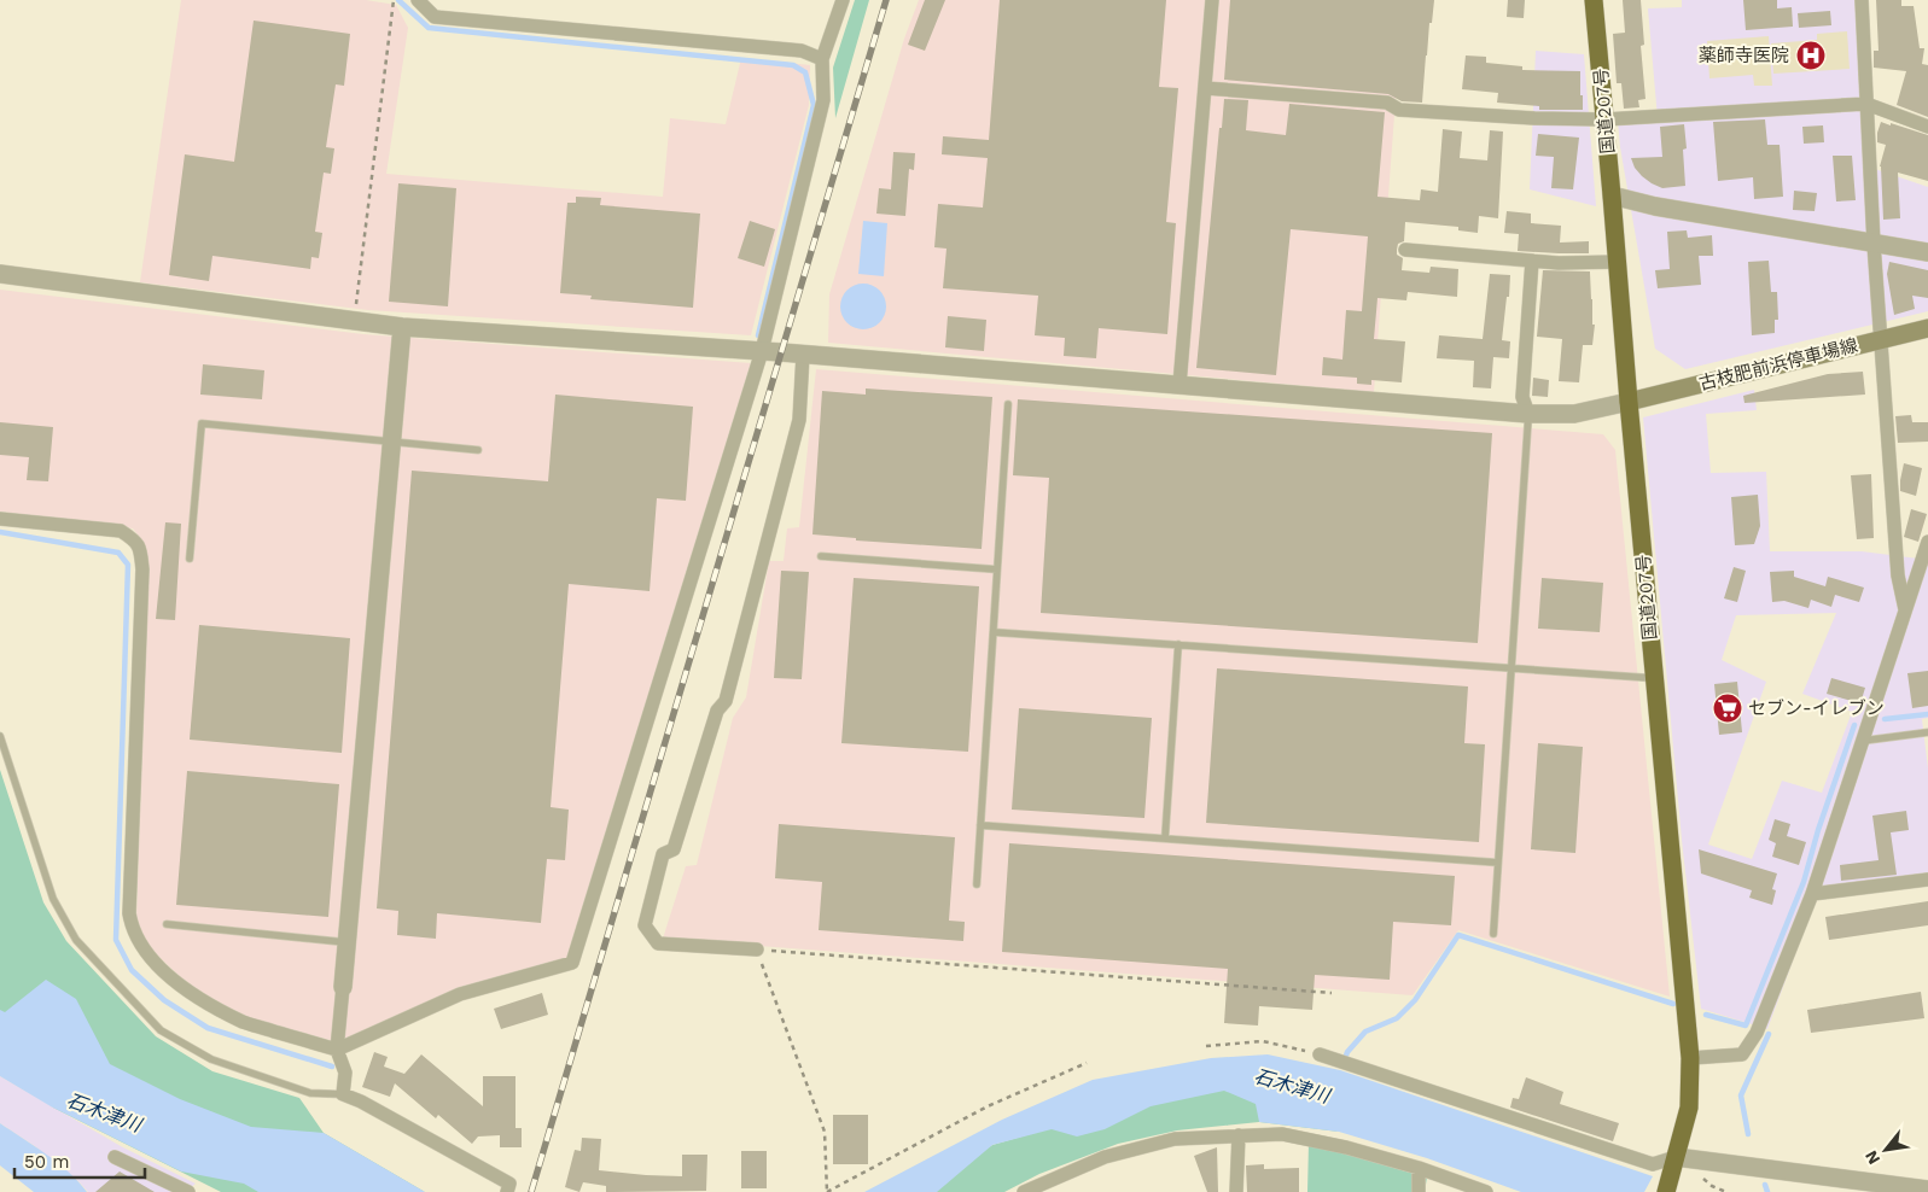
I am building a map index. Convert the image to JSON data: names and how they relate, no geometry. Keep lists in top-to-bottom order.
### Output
{
  "streets": {
    "highway": ["国道207号"],
    "main road": ["古枝肥前浜停車場線"]
  },
  "crossings": [
    ["国道207号", "古枝肥前浜停車場線"]
  ],
  "water": ["石木津川"],
  "places": {
    "hospital": ["薬師寺医院"],
    "supermarket": ["セブン-イレブン"]
  },
  "scale_bar": "50 m",
  "north": "bottom left"
}
